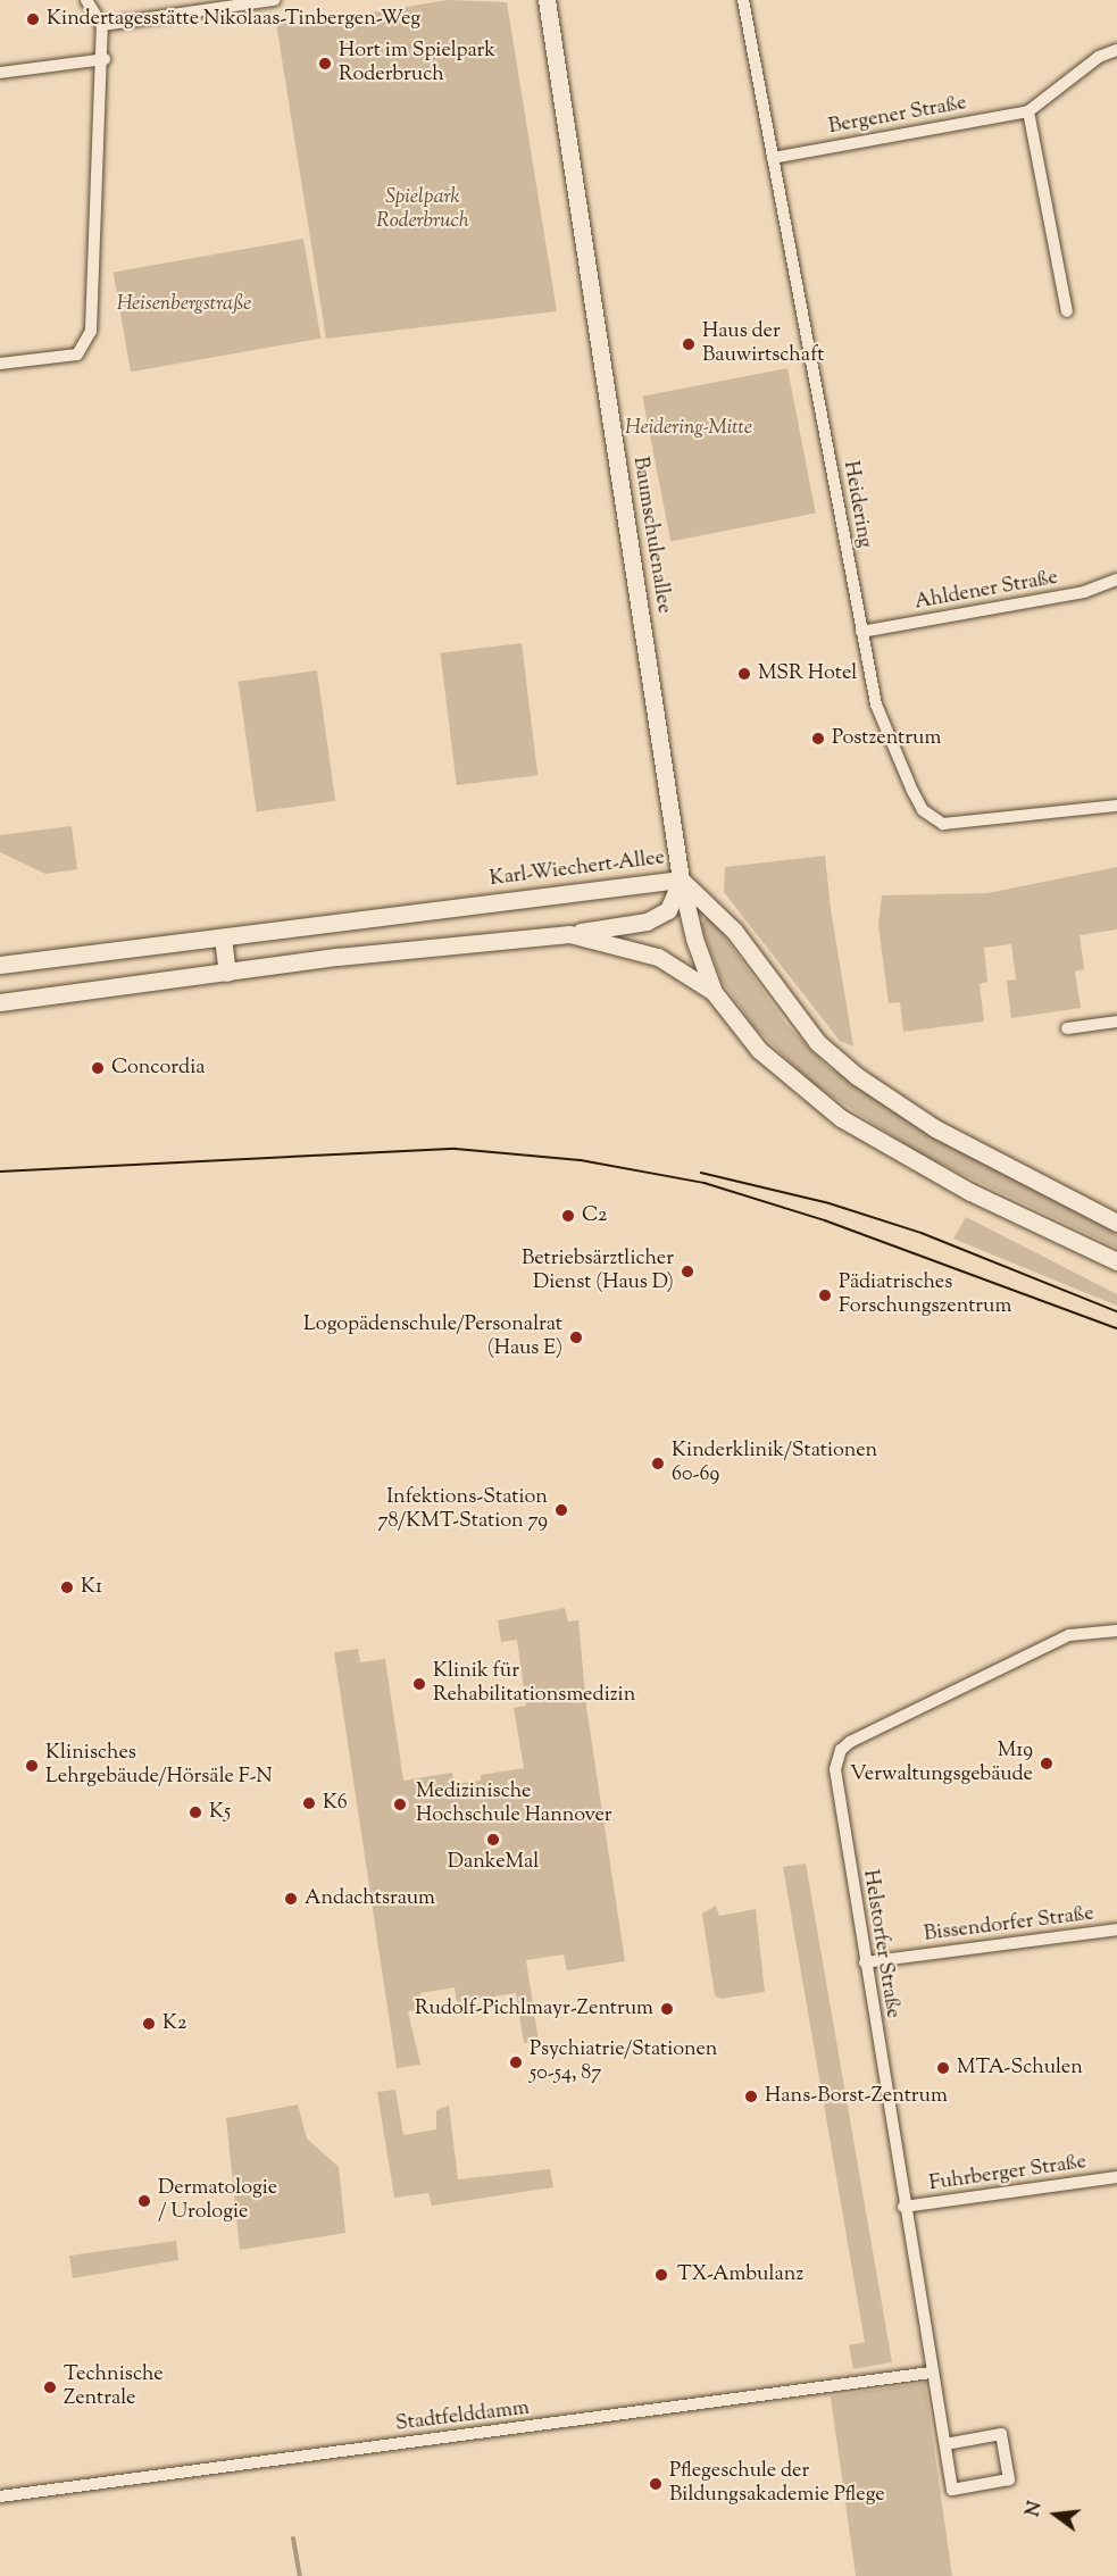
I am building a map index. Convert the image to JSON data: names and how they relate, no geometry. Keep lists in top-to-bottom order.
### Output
{
  "streets": {
    "main road": ["Baumschulenallee", "Karl-Wiechert-Allee"],
    "street": [
      "Bergener Straße",
      "Heidering",
      "Ahldener Straße",
      "Bissendorfer Straße",
      "Helstorfer Straße",
      "Fuhrberger Straße",
      "Stadtfelddamm"
    ]
  },
  "crossings": [
    ["Bergener Straße", "Heidering"],
    ["Heidering", "Ahldener Straße"],
    ["Baumschulenallee", "Karl-Wiechert-Allee"],
    ["Bissendorfer Straße", "Helstorfer Straße"],
    ["Helstorfer Straße", "Fuhrberger Straße"],
    ["Helstorfer Straße", "Stadtfelddamm"]
  ],
  "parks": ["Spielpark Roderbruch", "Heisenbergstraße", "Heidering-Mitte"],
  "places": [
    "Kindertagesstätte Nikolaas-Tinbergen-Weg",
    "Hort im Spielpark Roderbruch",
    "Haus der Bauwirtschaft",
    "MSR Hotel",
    "Postzentrum",
    "Concordia",
    "C2",
    "Betriebsärztlicher Dienst (Haus D)",
    "Pädiatrisches Forschungszentrum",
    "Logopädenschule/Personalrat (Haus E)",
    "Kinderklinik/Stationen 60-69",
    "Infektions-Station 78/KMT-Station 79",
    "K1",
    "Klinik für Rehabilitationsmedizin",
    "M19 Verwaltungsgebäude",
    "Klinisches Lehrgebäude/Hörsäle F-N",
    "K6",
    "Medizinische Hochschule Hannover",
    "K5",
    "DankeMal",
    "Andachtsraum",
    "Rudolf-Pichlmayr-Zentrum",
    "K2",
    "Psychiatrie/Stationen 50-54, 87",
    "MTA-Schulen",
    "Hans-Borst-Zentrum",
    "Dermatologie / Urologie",
    "TX-Ambulanz",
    "Technische Zentrale",
    "Pflegeschule der Bildungsakademie Pflege"
  ],
  "north": "left"
}
